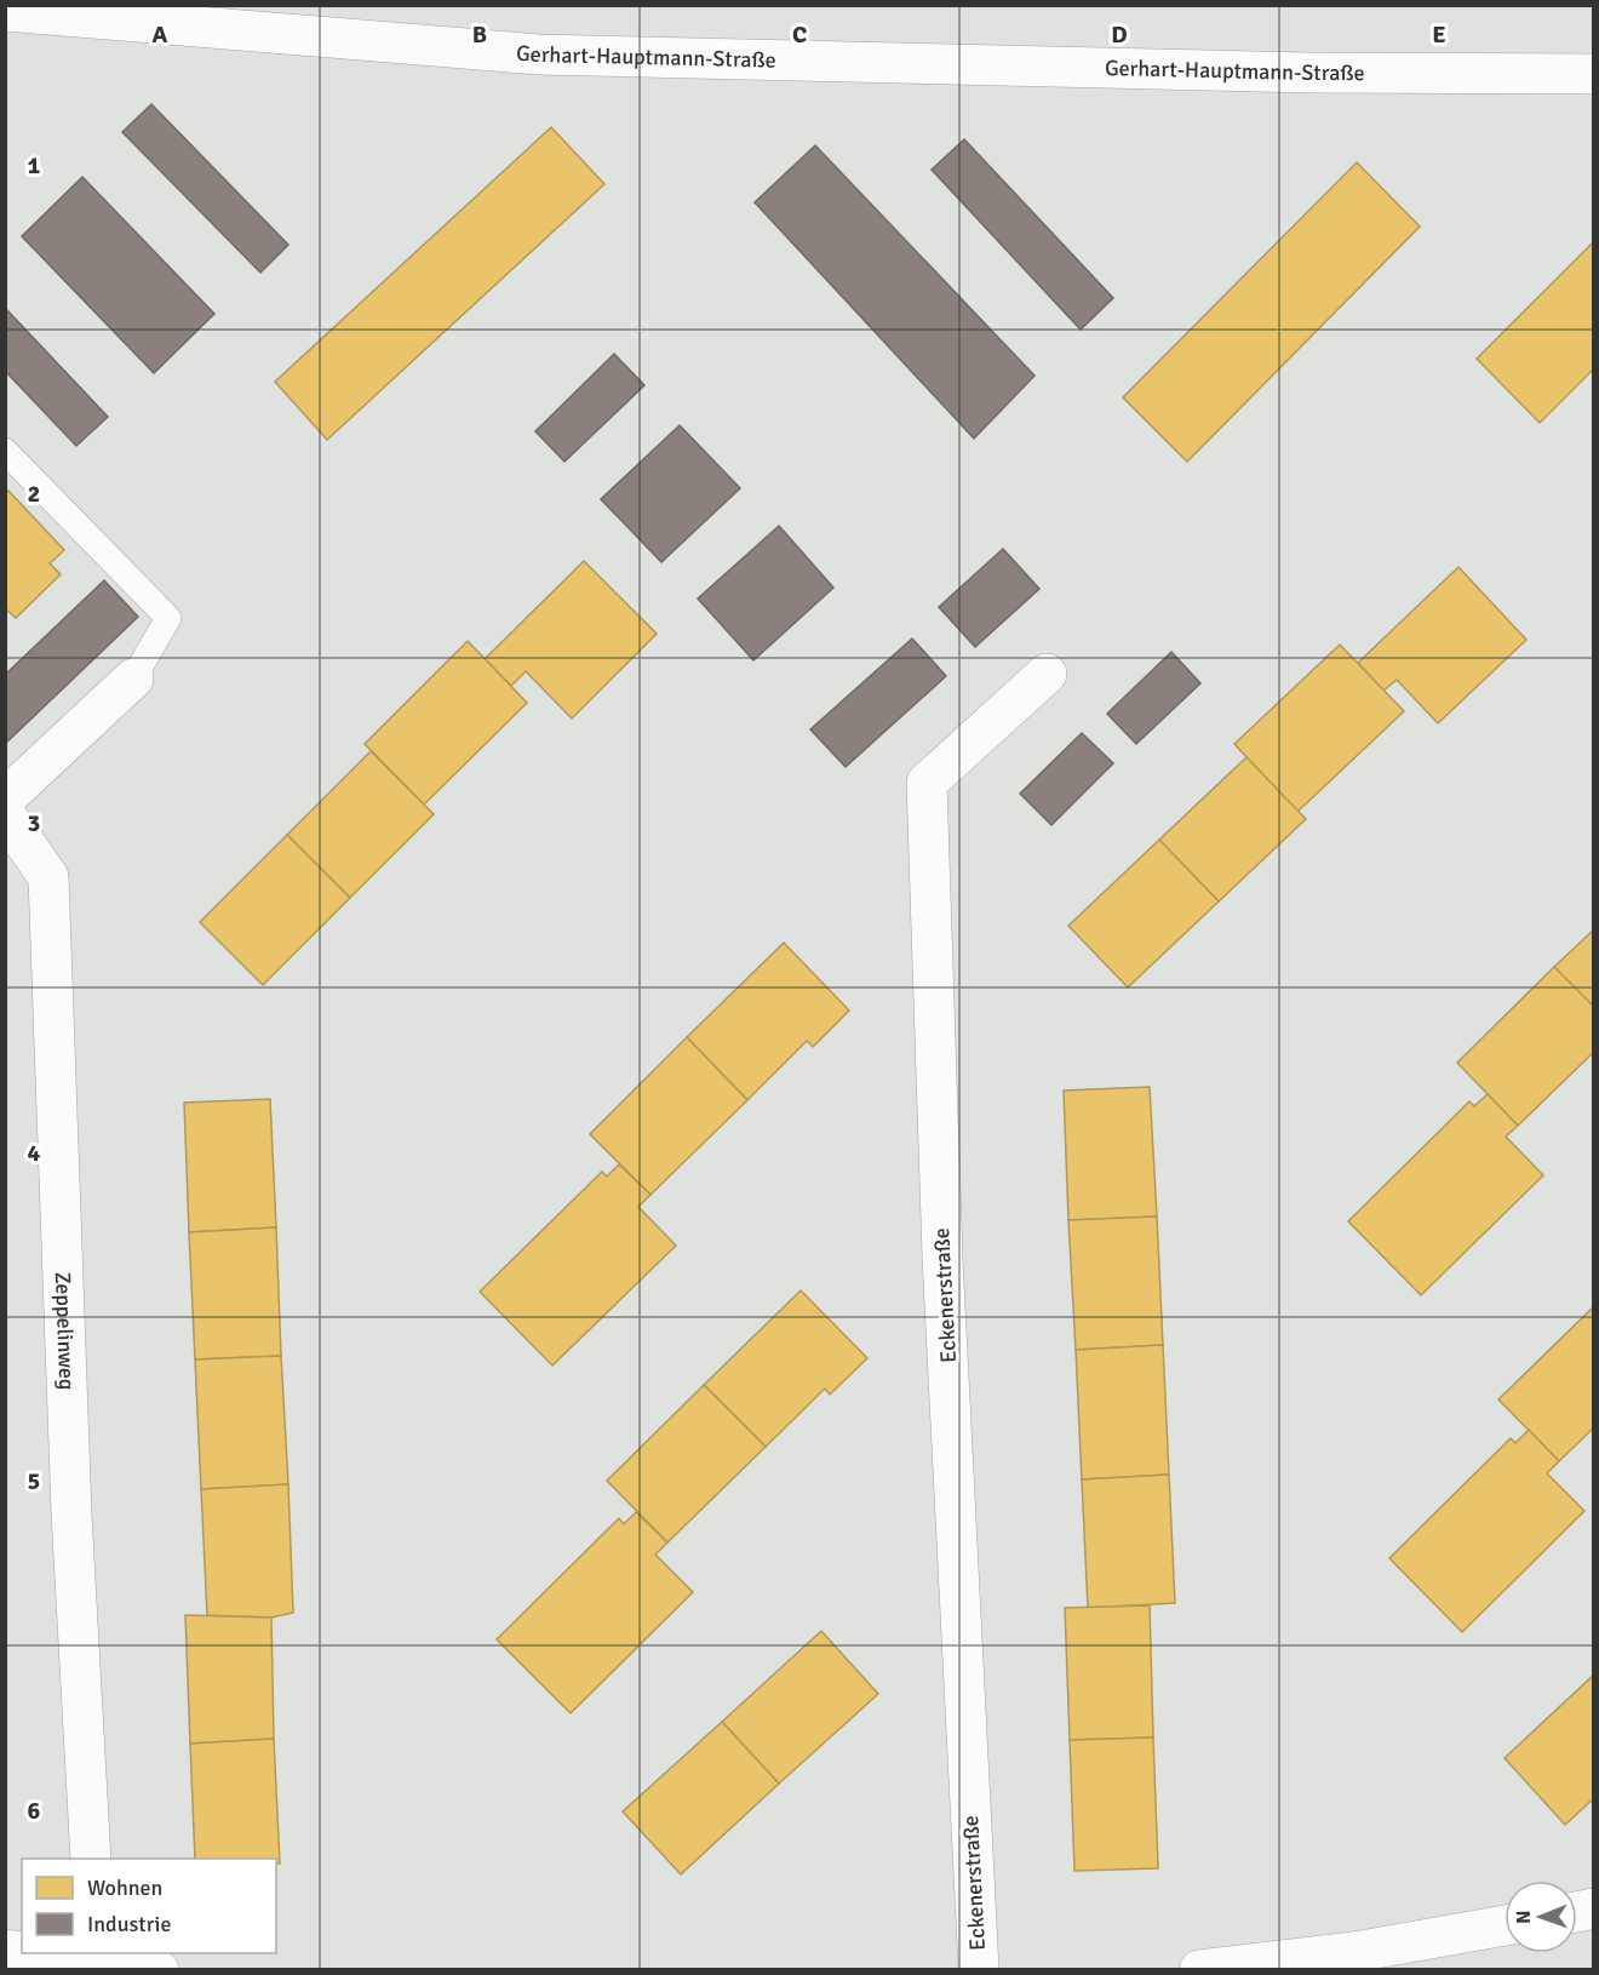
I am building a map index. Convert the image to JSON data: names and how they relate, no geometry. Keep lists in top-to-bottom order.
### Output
{
  "streets": {
    "street": ["Gerhart-Hauptmann-Straße", "Eckenerstraße", "Zeppelinweg"]
  },
  "legend": ["Wohnen", "Industrie"],
  "north": "left",
  "grid": {
    "columns": [
      "A",
      "B",
      "C",
      "D",
      "E"
    ],
    "rows": [
      "1",
      "2",
      "3",
      "4",
      "5",
      "6"
    ]
  }
}
